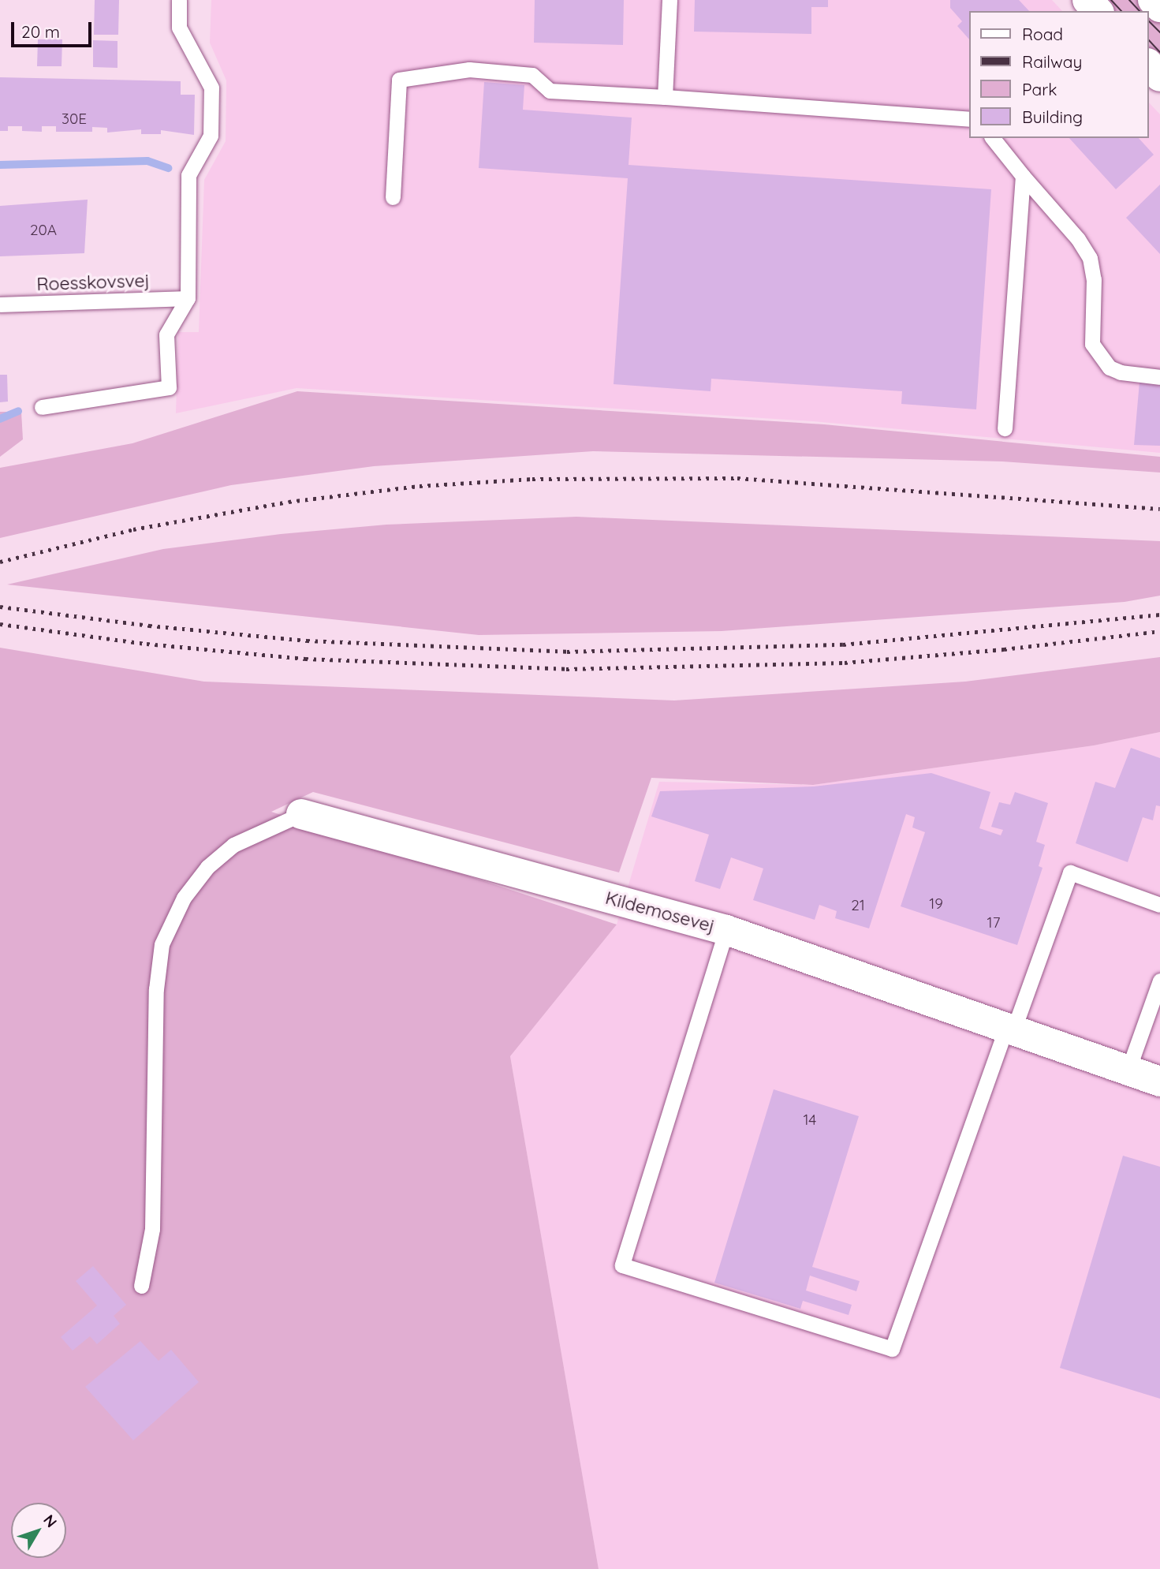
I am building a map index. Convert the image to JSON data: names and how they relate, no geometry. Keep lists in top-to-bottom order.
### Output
{
  "streets": {
    "street": ["Kildemosevej"],
    "lane": ["Roesskovsvej"]
  },
  "house_numbers": [
    "30E",
    "20A",
    "19",
    "21",
    "17",
    "14"
  ],
  "legend": [
    "Road",
    "Railway",
    "Park",
    "Building"
  ],
  "scale_bar": "20 m",
  "north": "top right"
}
